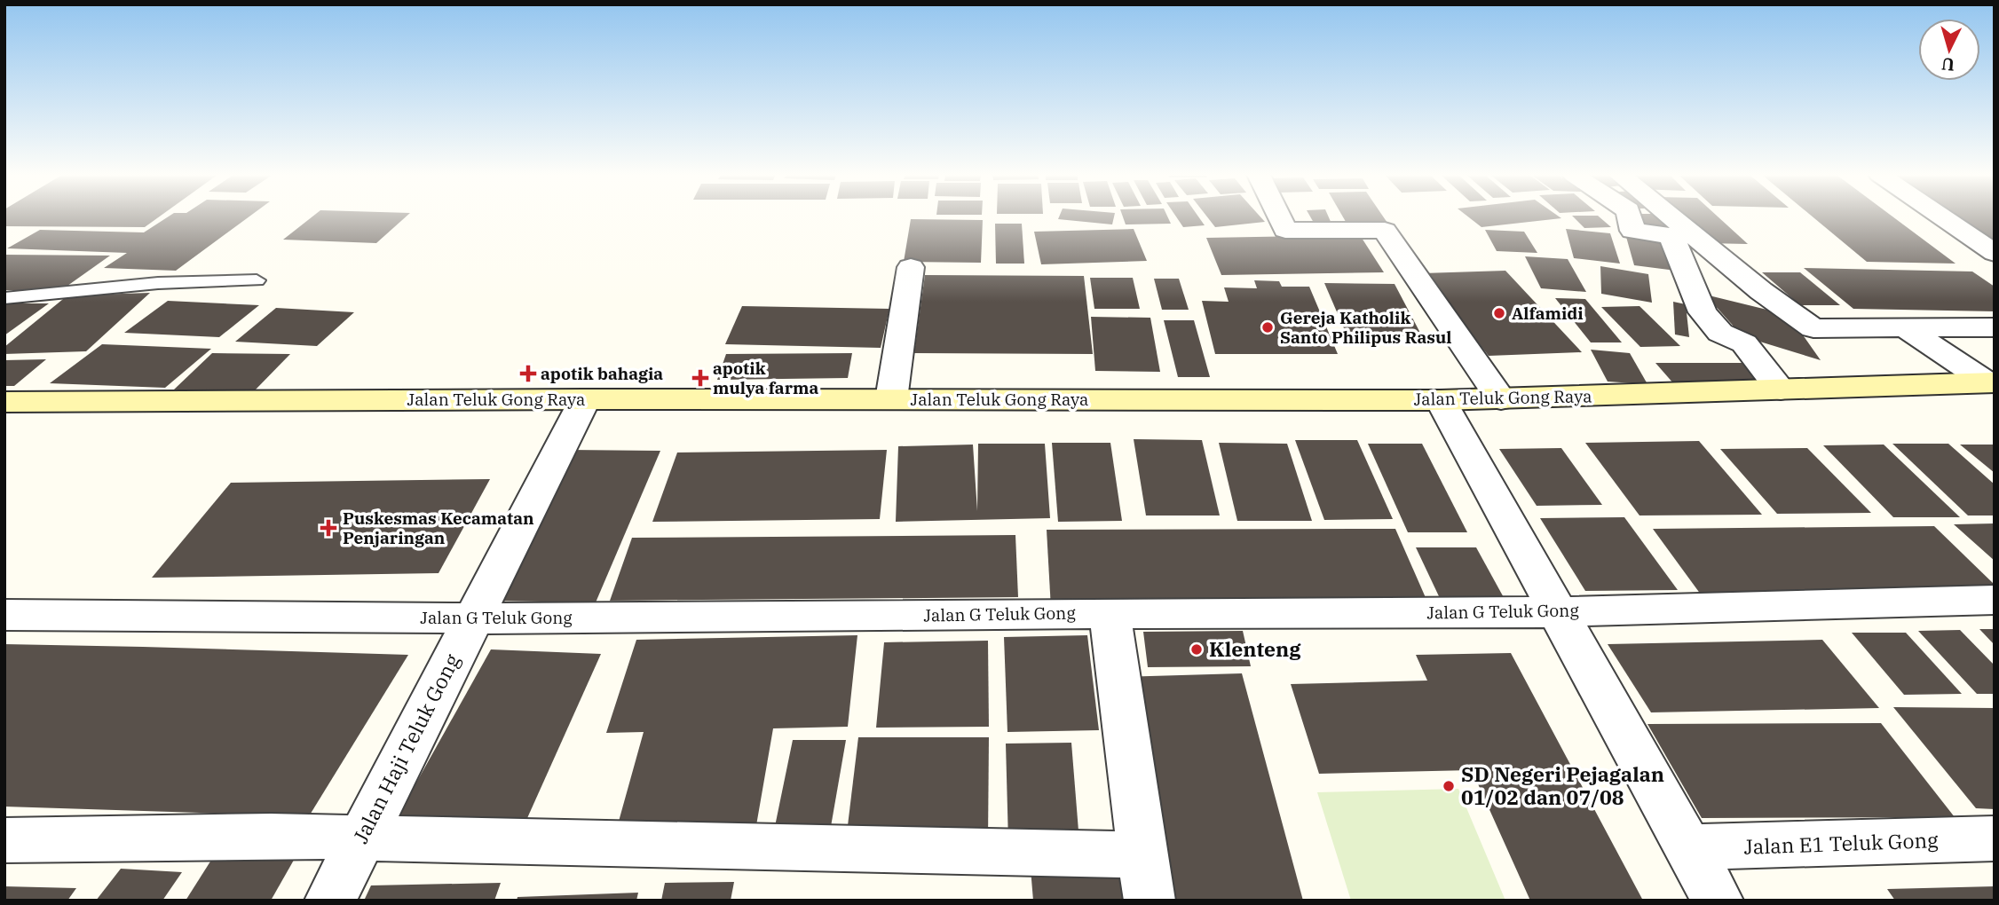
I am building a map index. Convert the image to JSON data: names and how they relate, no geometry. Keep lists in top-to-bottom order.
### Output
{
  "streets": {
    "main road": ["Jalan Teluk Gong Raya"],
    "street": ["Jalan G Teluk Gong", "Jalan Haji Teluk Gong", "Jalan E1 Teluk Gong"]
  },
  "crossings": [
    ["Jalan Teluk Gong Raya", "Jalan Haji Teluk Gong"],
    ["Jalan G Teluk Gong", "Jalan Haji Teluk Gong"]
  ],
  "places": {
    "other": [
      "Alfamidi",
      "Gereja Katholik Santo Philipus Rasul",
      "Klenteng",
      "SD Negeri Pejagalan 01/02 dan 07/08"
    ],
    "health": ["apotik bahagia", "apotik mulya farma", "Puskesmas Kecamatan Penjaringan"]
  },
  "north": "bottom"
}
